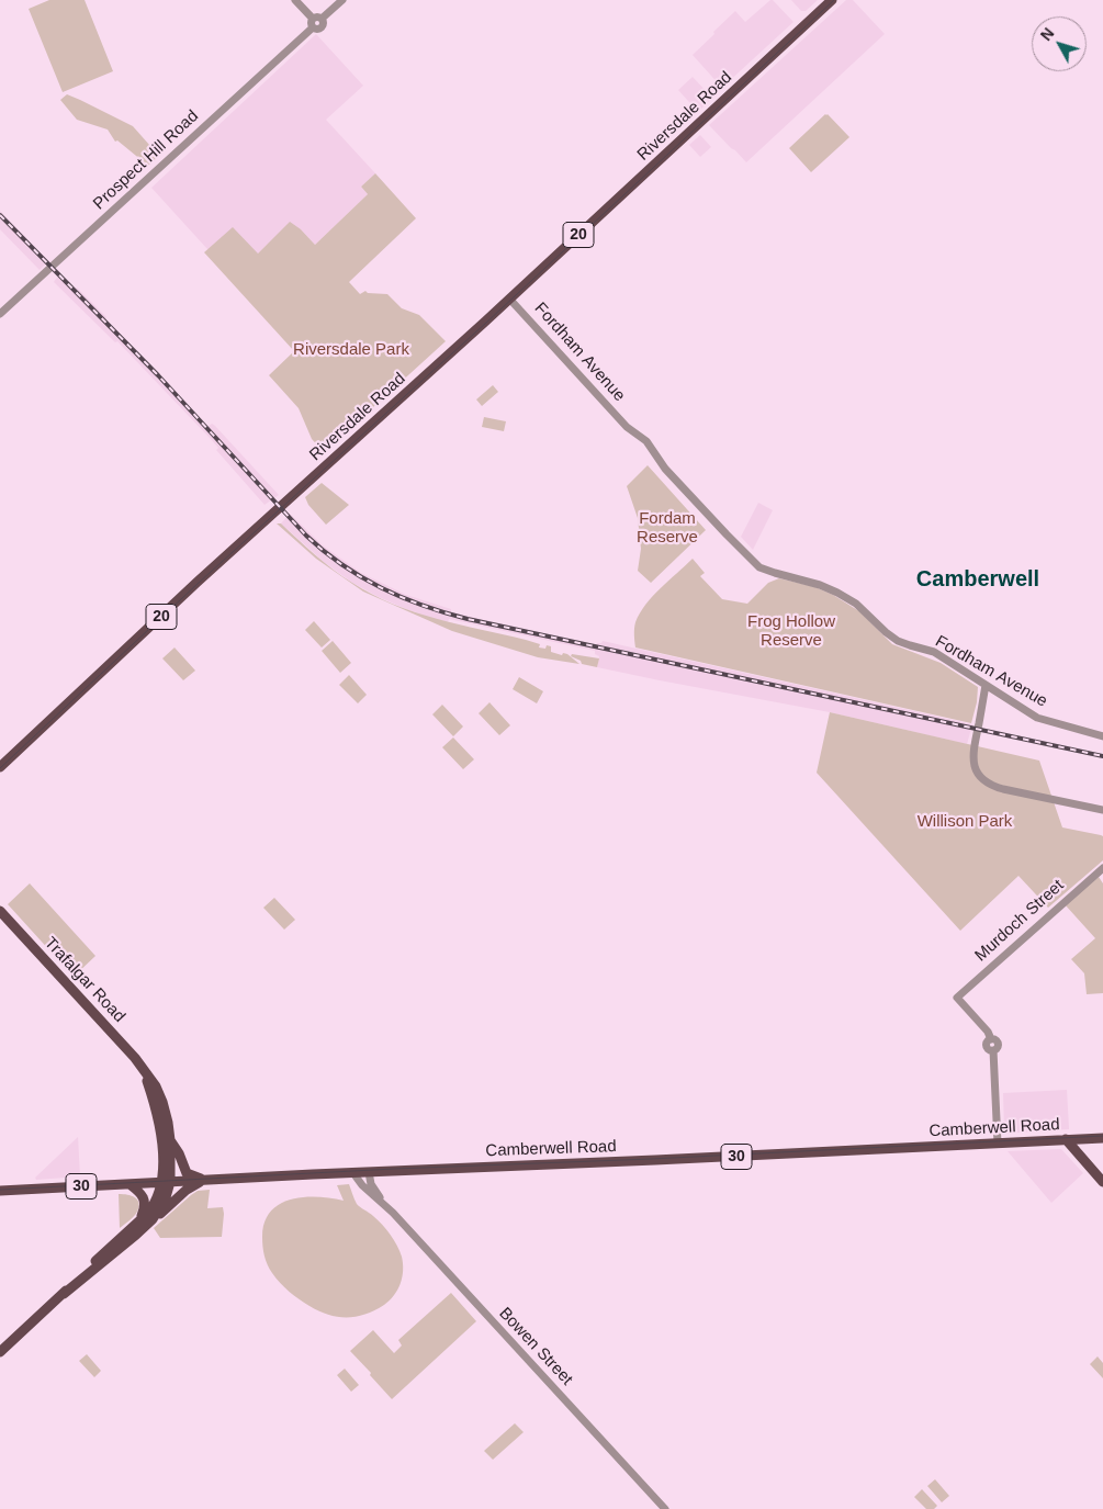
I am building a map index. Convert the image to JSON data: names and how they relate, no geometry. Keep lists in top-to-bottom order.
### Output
{
  "streets": {
    "main road": [
      "Riversdale Road",
      "20",
      "Trafalgar Road",
      "Camberwell Road",
      "30"
    ],
    "street": [
      "Prospect Hill Road",
      "Fordham Avenue",
      "Murdoch Street",
      "Bowen Street"
    ]
  },
  "crossings": [
    ["Riversdale Road", "Fordham Avenue"],
    ["Murdoch Street", "Camberwell Road"],
    ["Trafalgar Road", "Camberwell Road"],
    ["Camberwell Road", "Bowen Street"]
  ],
  "districts": ["Camberwell"],
  "parks": [
    "Riversdale Park",
    "Fordam Reserve",
    "Frog Hollow Reserve",
    "Willison Park"
  ],
  "north": "top left"
}
